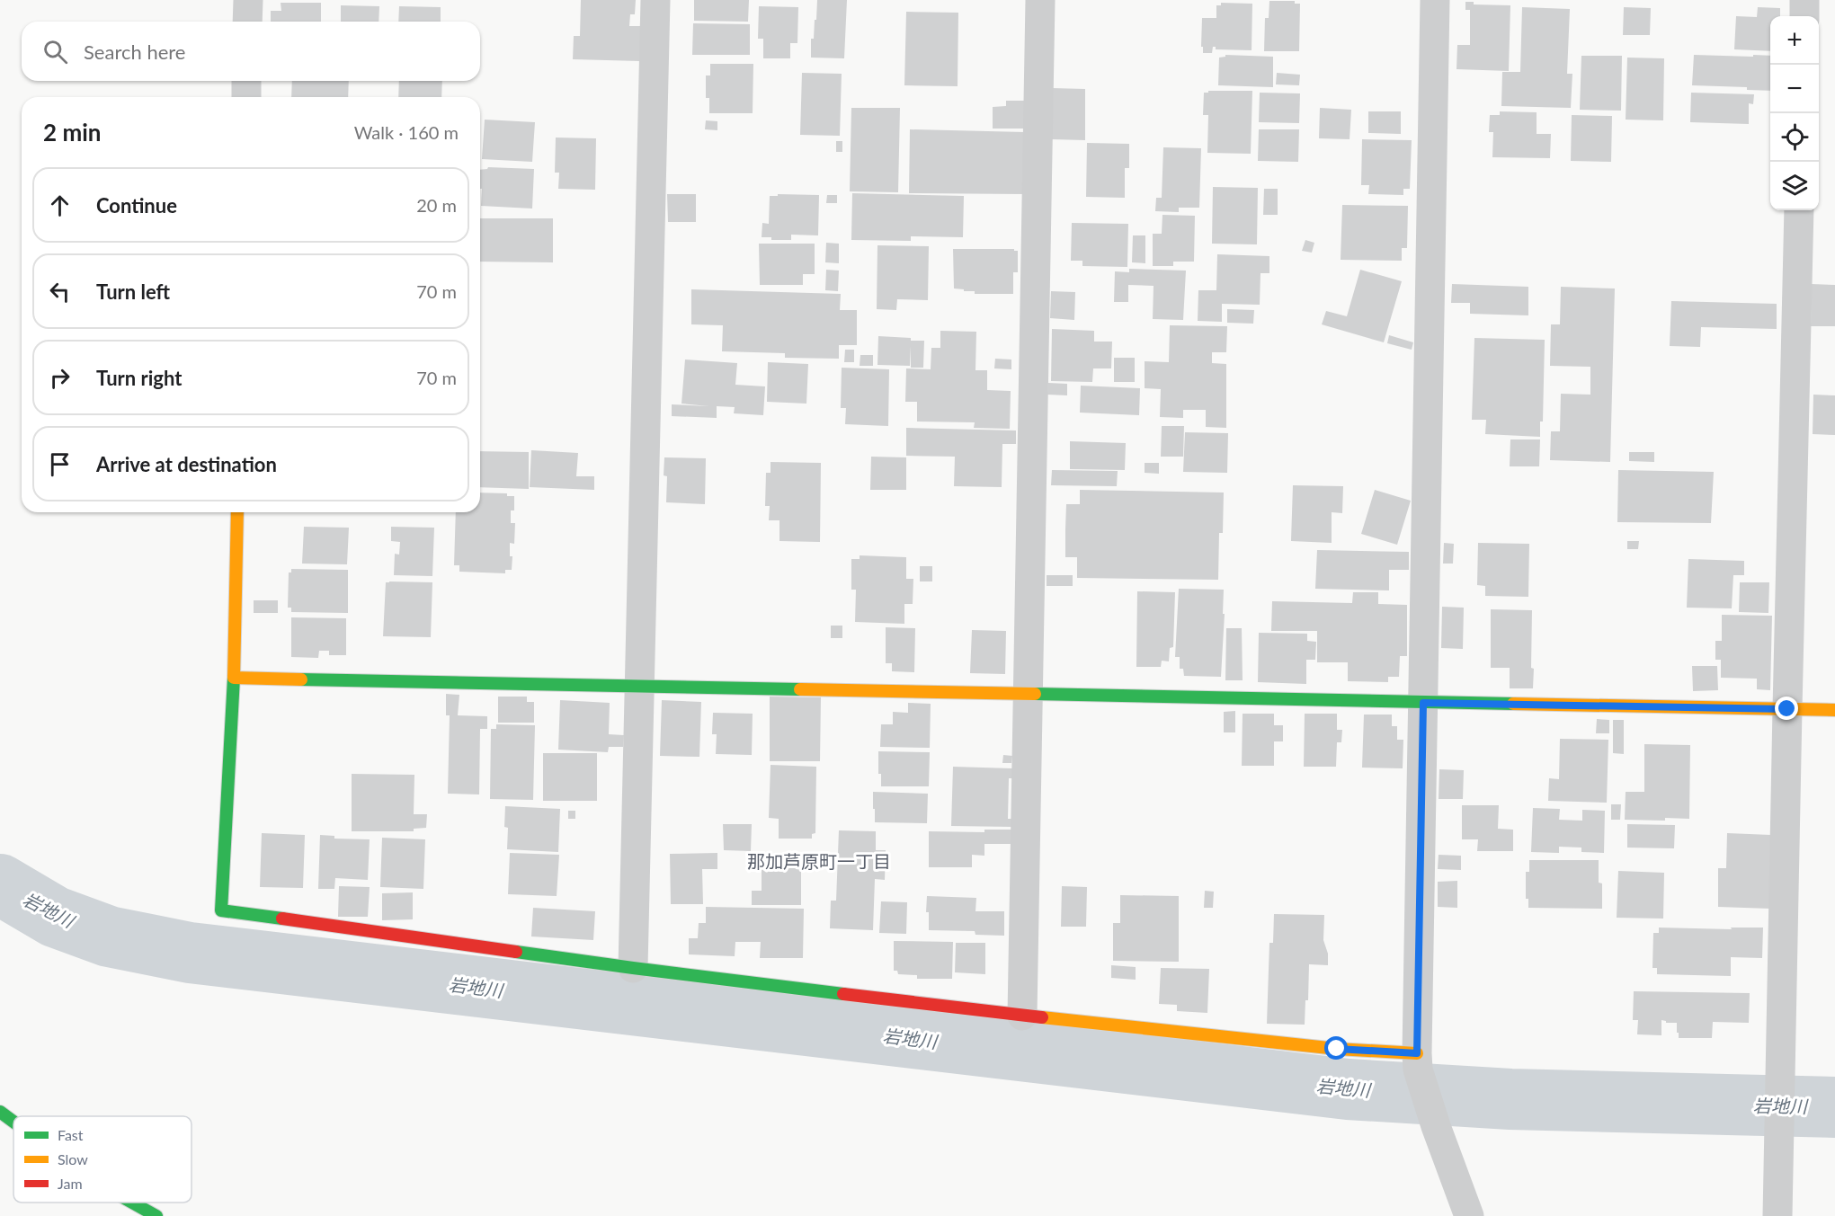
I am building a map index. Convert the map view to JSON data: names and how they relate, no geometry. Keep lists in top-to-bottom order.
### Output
{
  "districts": ["那加芦原町一丁目"],
  "water": ["岩地川"],
  "legend": ["Fast", "Slow", "Jam"],
  "page": {
    "map_buttons": ["+", "−"],
    "search": "Search here",
    "heading": ["2 min", "Walk · 160 m"],
    "list": [
      ["Continue", "20 m"],
      ["Turn left", "70 m"],
      ["Turn right", "70 m"],
      "Arrive at destination"
    ]
  }
}
